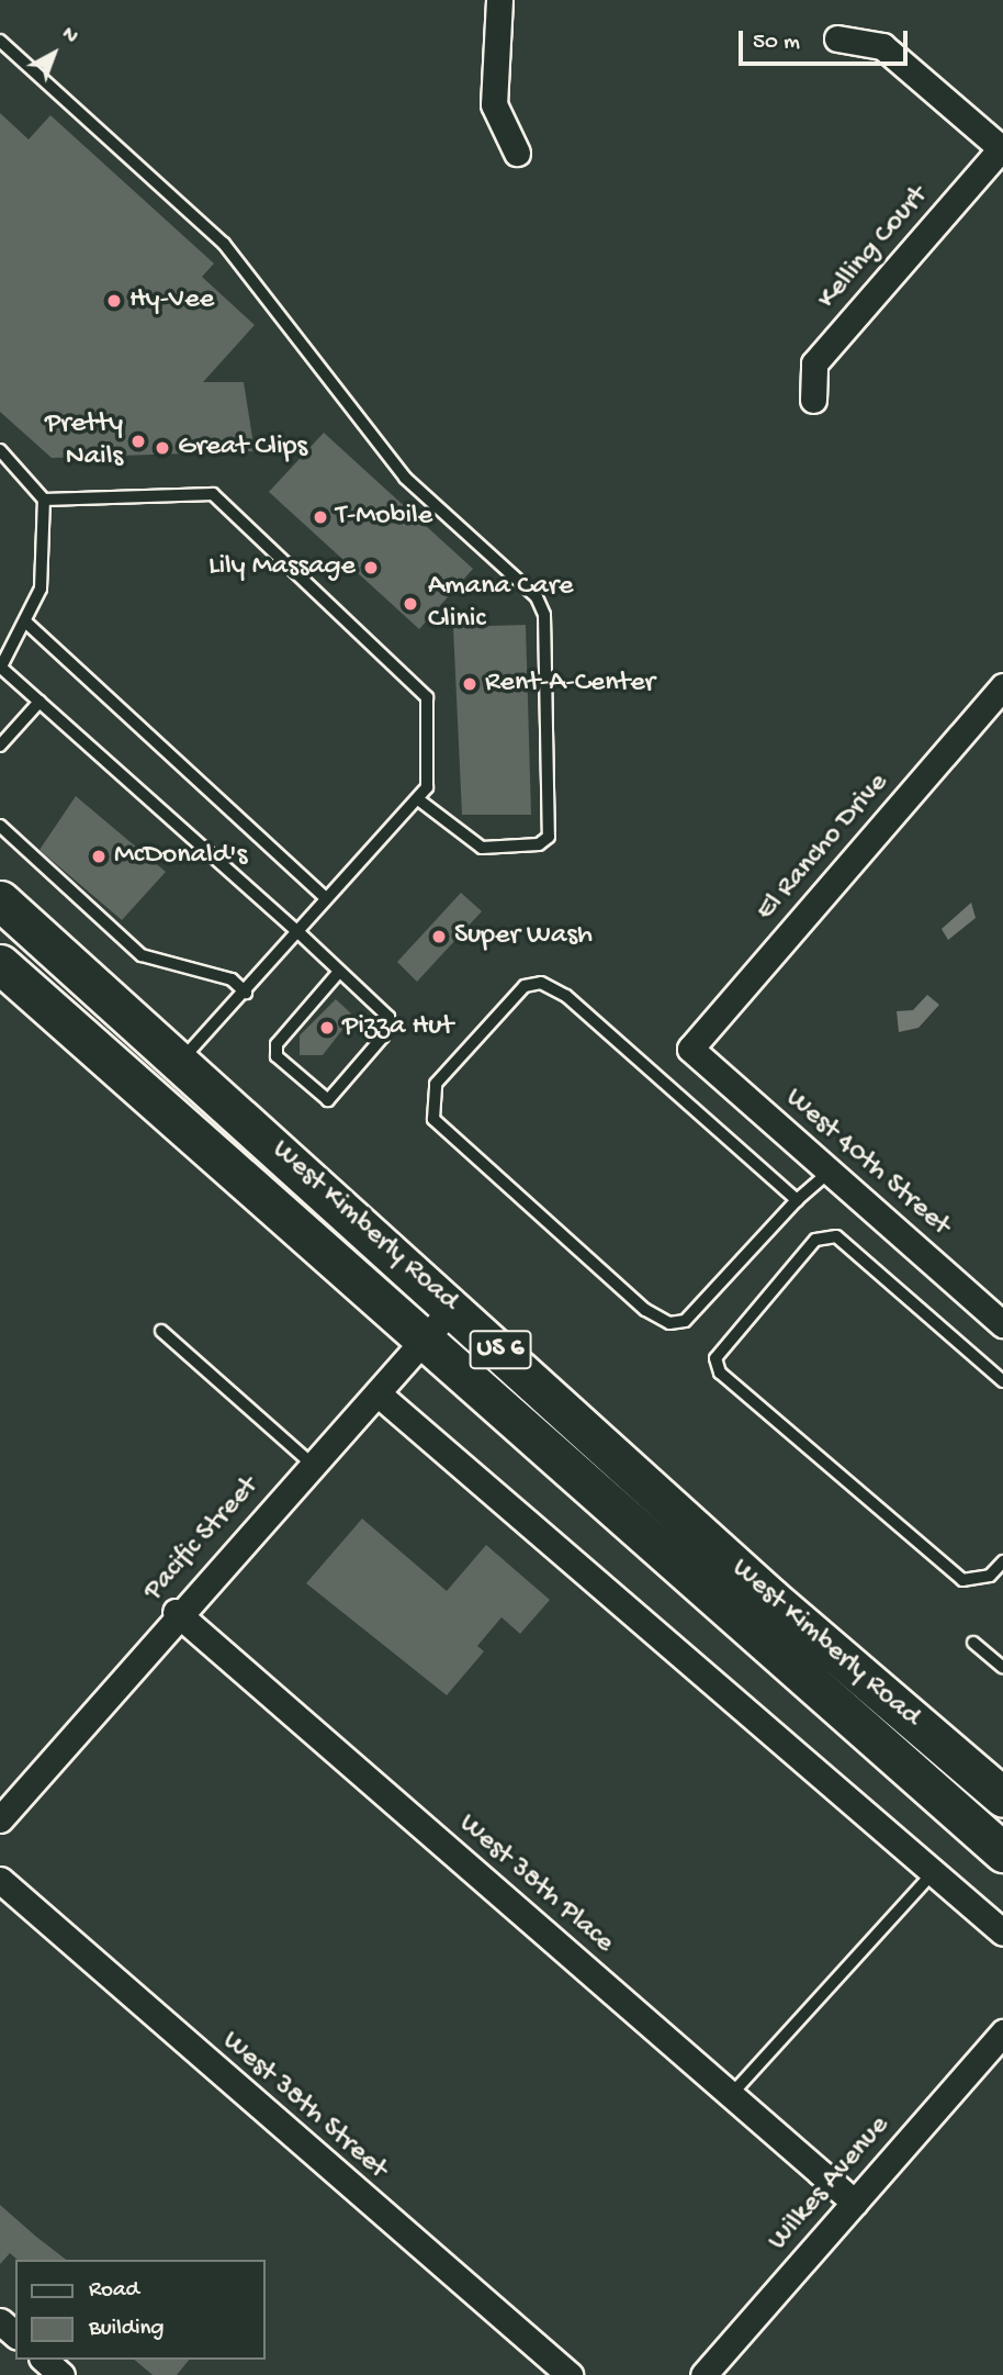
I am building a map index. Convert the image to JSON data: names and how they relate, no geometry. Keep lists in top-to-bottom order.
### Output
{
  "streets": {
    "main road": ["West Kimberly Road", "US 6"],
    "street": [
      "Kelling Court",
      "El Rancho Drive",
      "West 40th Street",
      "Pacific Street",
      "West 38th Place",
      "West 38th Street",
      "Wilkes Avenue"
    ]
  },
  "crossings": [
    ["El Rancho Drive", "West 40th Street"],
    ["West Kimberly Road", "Pacific Street"],
    ["Pacific Street", "West 38th Place"],
    ["West 38th Place", "Wilkes Avenue"]
  ],
  "places": [
    "Hy-Vee",
    "Pretty Nails",
    "Great Clips",
    "T-Mobile",
    "Lily Massage",
    "Amana Care Clinic",
    "Rent-A-Center",
    "McDonald's",
    "Super Wash",
    "Pizza Hut"
  ],
  "legend": ["Road", "Building"],
  "scale_bar": "50 m",
  "north": "top right"
}
